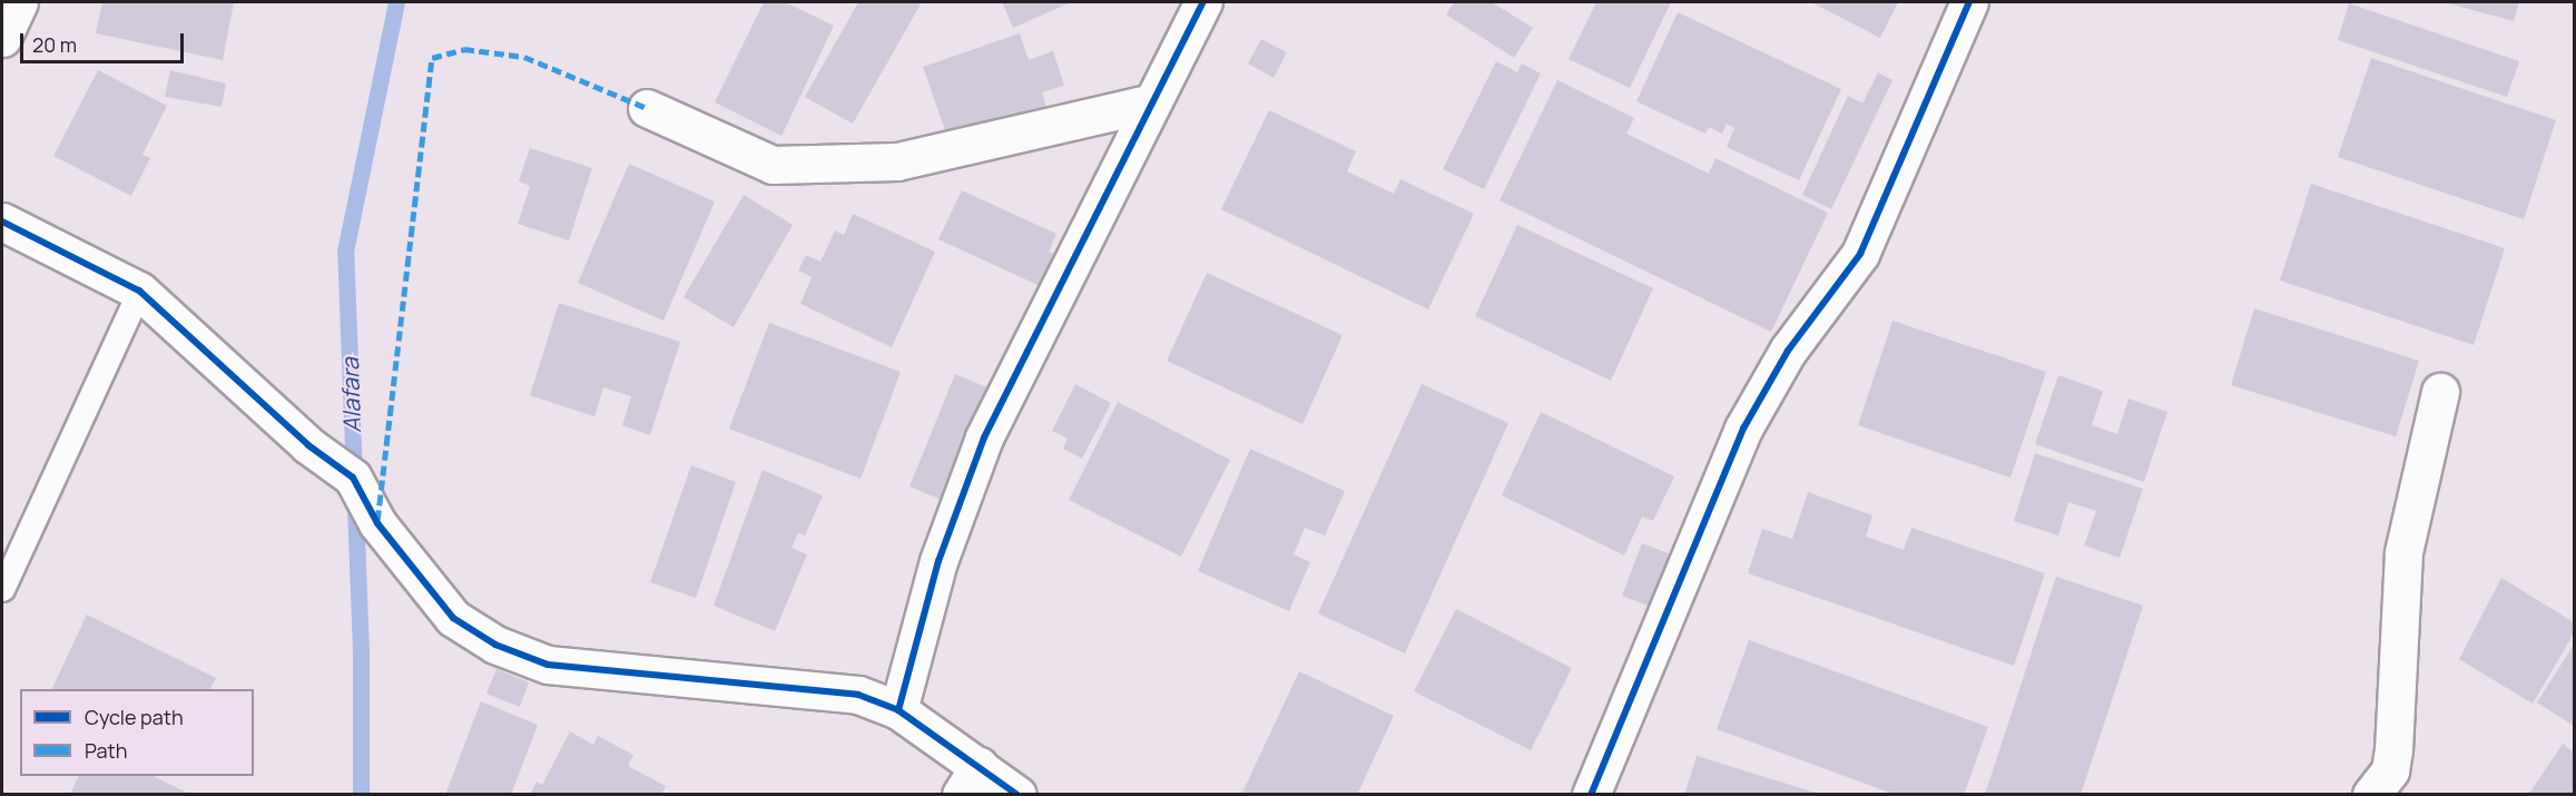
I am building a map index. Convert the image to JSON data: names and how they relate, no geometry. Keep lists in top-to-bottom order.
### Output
{
  "water": ["Alafara"],
  "legend": ["Cycle path", "Path"],
  "scale_bar": "20 m"
}
